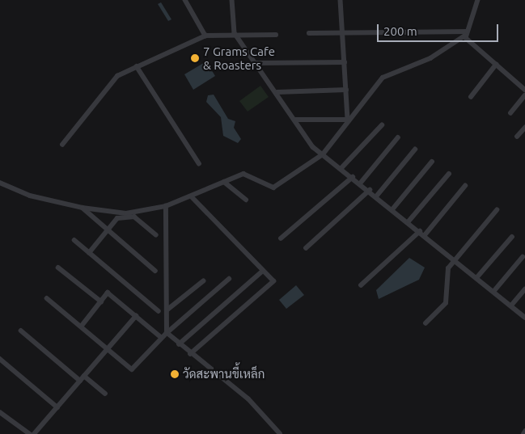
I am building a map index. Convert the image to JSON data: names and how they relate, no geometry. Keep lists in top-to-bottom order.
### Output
{
  "places": ["7 Grams Cafe & Roasters", "วัดสะพานขี้เหล็ก"],
  "scale_bar": "200 m"
}
